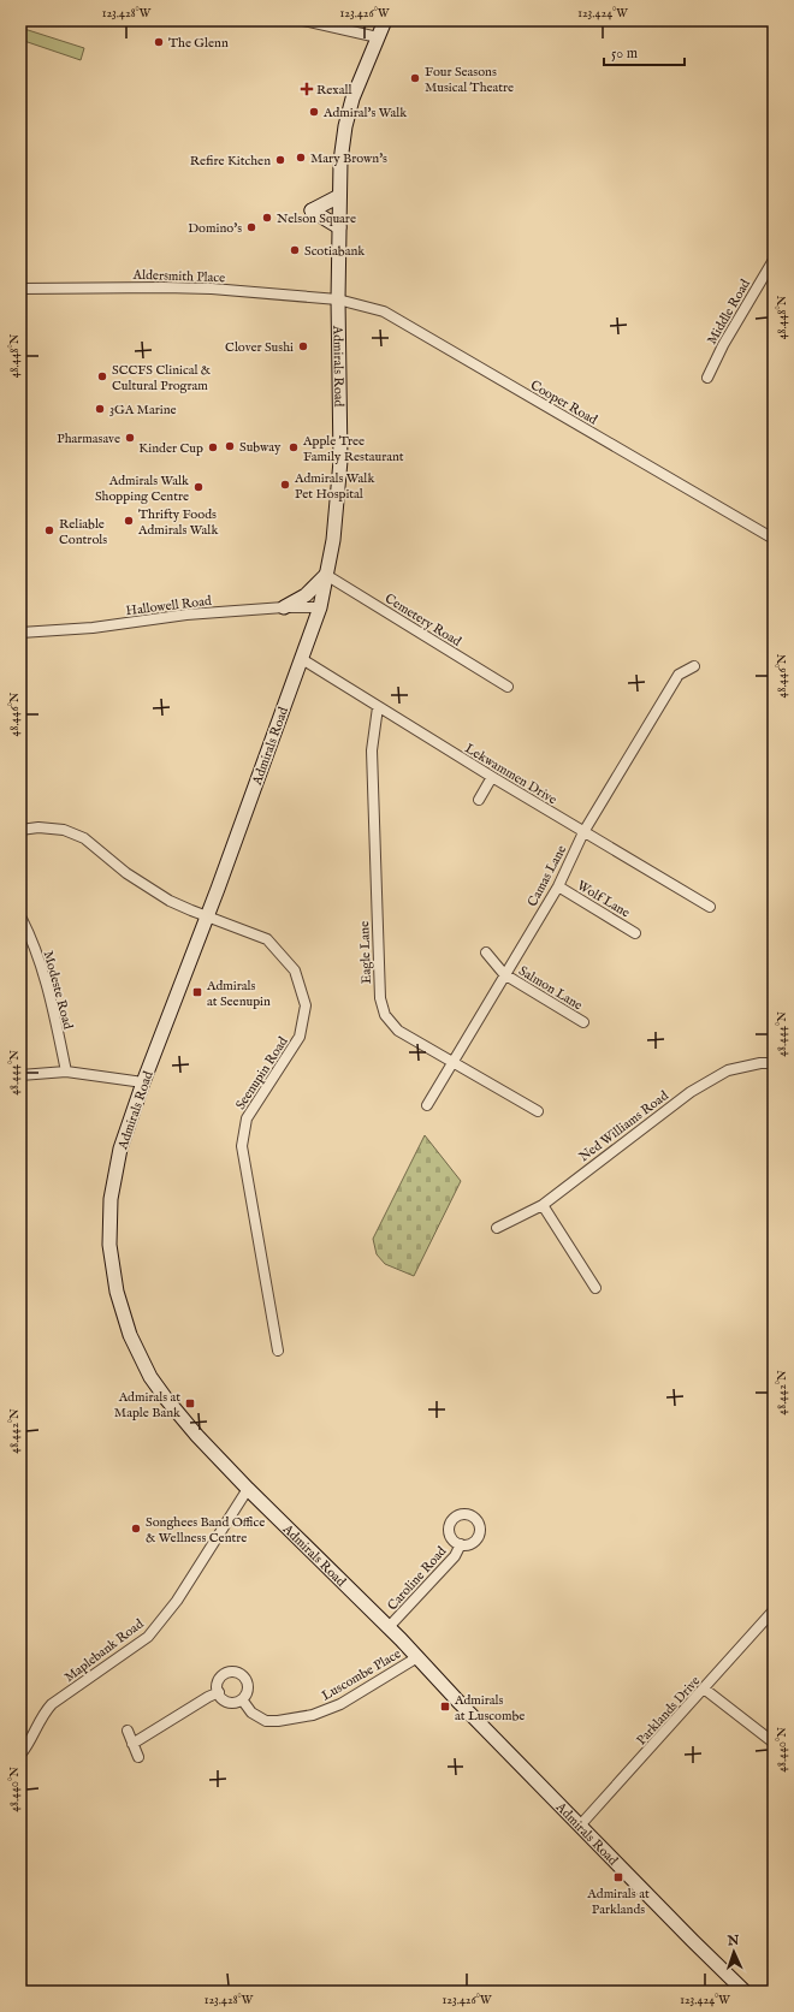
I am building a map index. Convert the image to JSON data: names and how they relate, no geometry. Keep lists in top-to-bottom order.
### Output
{
  "streets": {
    "main road": ["Admirals Road"],
    "street": [
      "Aldersmith Place",
      "Middle Road",
      "Cooper Road",
      "Hallowell Road",
      "Cemetery Road",
      "Lekwammen Drive",
      "Camas Lane",
      "Wolf Lane",
      "Eagle Lane",
      "Salmon Lane",
      "Modeste Road",
      "Seenupin Road",
      "Ned Williams Road",
      "Caroline Road",
      "Maplebank Road",
      "Luscombe Place",
      "Parklands Drive"
    ]
  },
  "crossings": [
    ["Aldersmith Place", "Admirals Road"],
    ["Aldersmith Place", "Cooper Road"],
    ["Admirals Road", "Cooper Road"],
    ["Admirals Road", "Hallowell Road"],
    ["Admirals Road", "Cemetery Road"],
    ["Admirals Road", "Lekwammen Drive"],
    ["Admirals Road", "Seenupin Road"],
    ["Admirals Road", "Caroline Road"],
    ["Admirals Road", "Maplebank Road"],
    ["Admirals Road", "Luscombe Place"],
    ["Admirals Road", "Parklands Drive"],
    ["Lekwammen Drive", "Camas Lane"],
    ["Lekwammen Drive", "Eagle Lane"],
    ["Camas Lane", "Wolf Lane"],
    ["Camas Lane", "Eagle Lane"],
    ["Camas Lane", "Salmon Lane"]
  ],
  "places": {
    "other": [
      "The Glenn",
      "Four Seasons Musical Theatre",
      "Admiral's Walk",
      "Mary Brown's",
      "Refire Kitchen",
      "Nelson Square",
      "Domino's",
      "Scotiabank",
      "Clover Sushi",
      "SCCFS Clinical & Cultural Program",
      "3GA Marine",
      "Pharmasave",
      "Subway",
      "Kinder Cup",
      "Apple Tree Family Restaurant",
      "Admirals Walk Pet Hospital",
      "Admirals Walk Shopping Centre",
      "Thrifty Foods Admirals Walk",
      "Reliable Controls",
      "Songhees Band Office & Wellness Centre"
    ],
    "health": ["Rexall"],
    "transit": [
      "Admirals at Seenupin",
      "Admirals at Maple Bank",
      "Admirals at Luscombe",
      "Admirals at Parklands"
    ]
  },
  "scale_bar": "50 m",
  "north": "top",
  "coordinates": [
    "123.428°W",
    "123.426°W",
    "123.424°W",
    "48.448°N",
    "48.446°N",
    "48.444°N",
    "48.442°N",
    "48.440°N"
  ]
}
